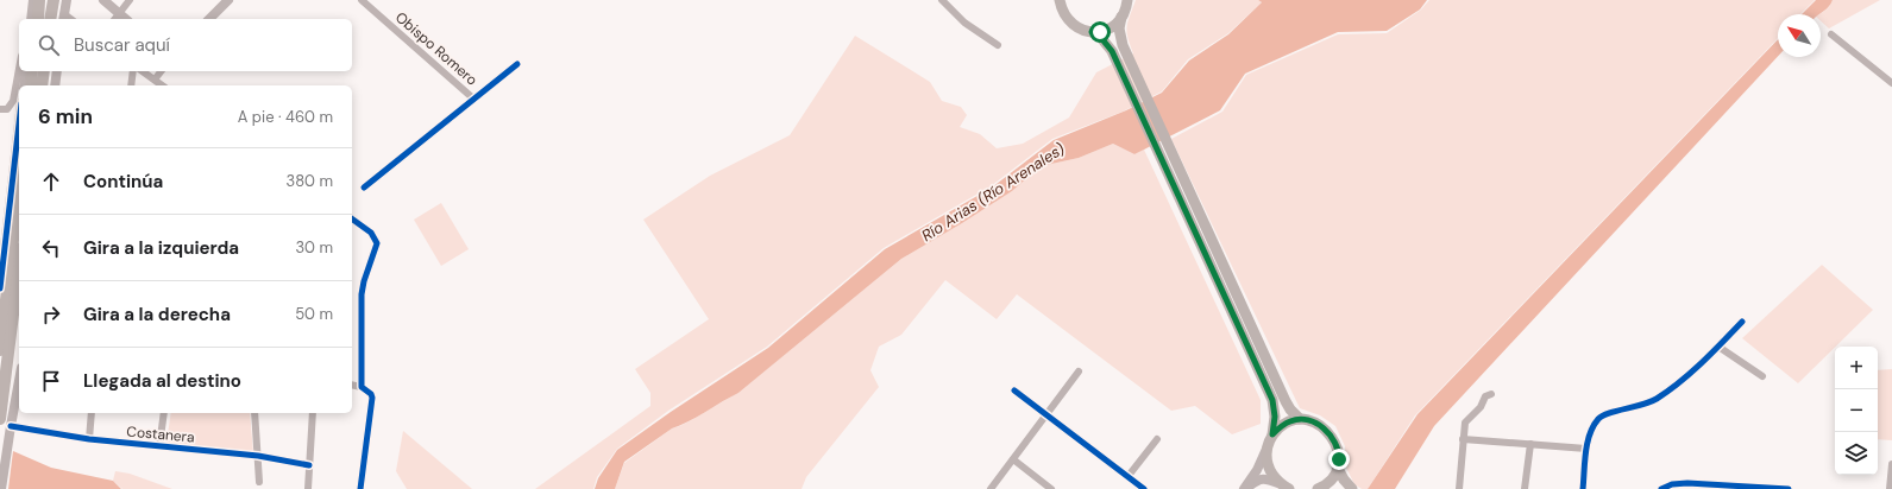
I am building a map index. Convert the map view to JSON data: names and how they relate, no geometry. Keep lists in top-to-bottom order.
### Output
{
  "streets": {
    "street": ["Obispo Romero", "Costanera"]
  },
  "water": ["Río Arias (Río Arenales)"],
  "north": "top left",
  "page": {
    "search": "Buscar aquí",
    "heading": ["6 min", "A pie · 460 m"],
    "list": [
      ["Continúa", "380 m"],
      ["Gira a la izquierda", "30 m"],
      ["Gira a la derecha", "50 m"],
      "Llegada al destino"
    ],
    "map_buttons": ["+", "−"]
  }
}
